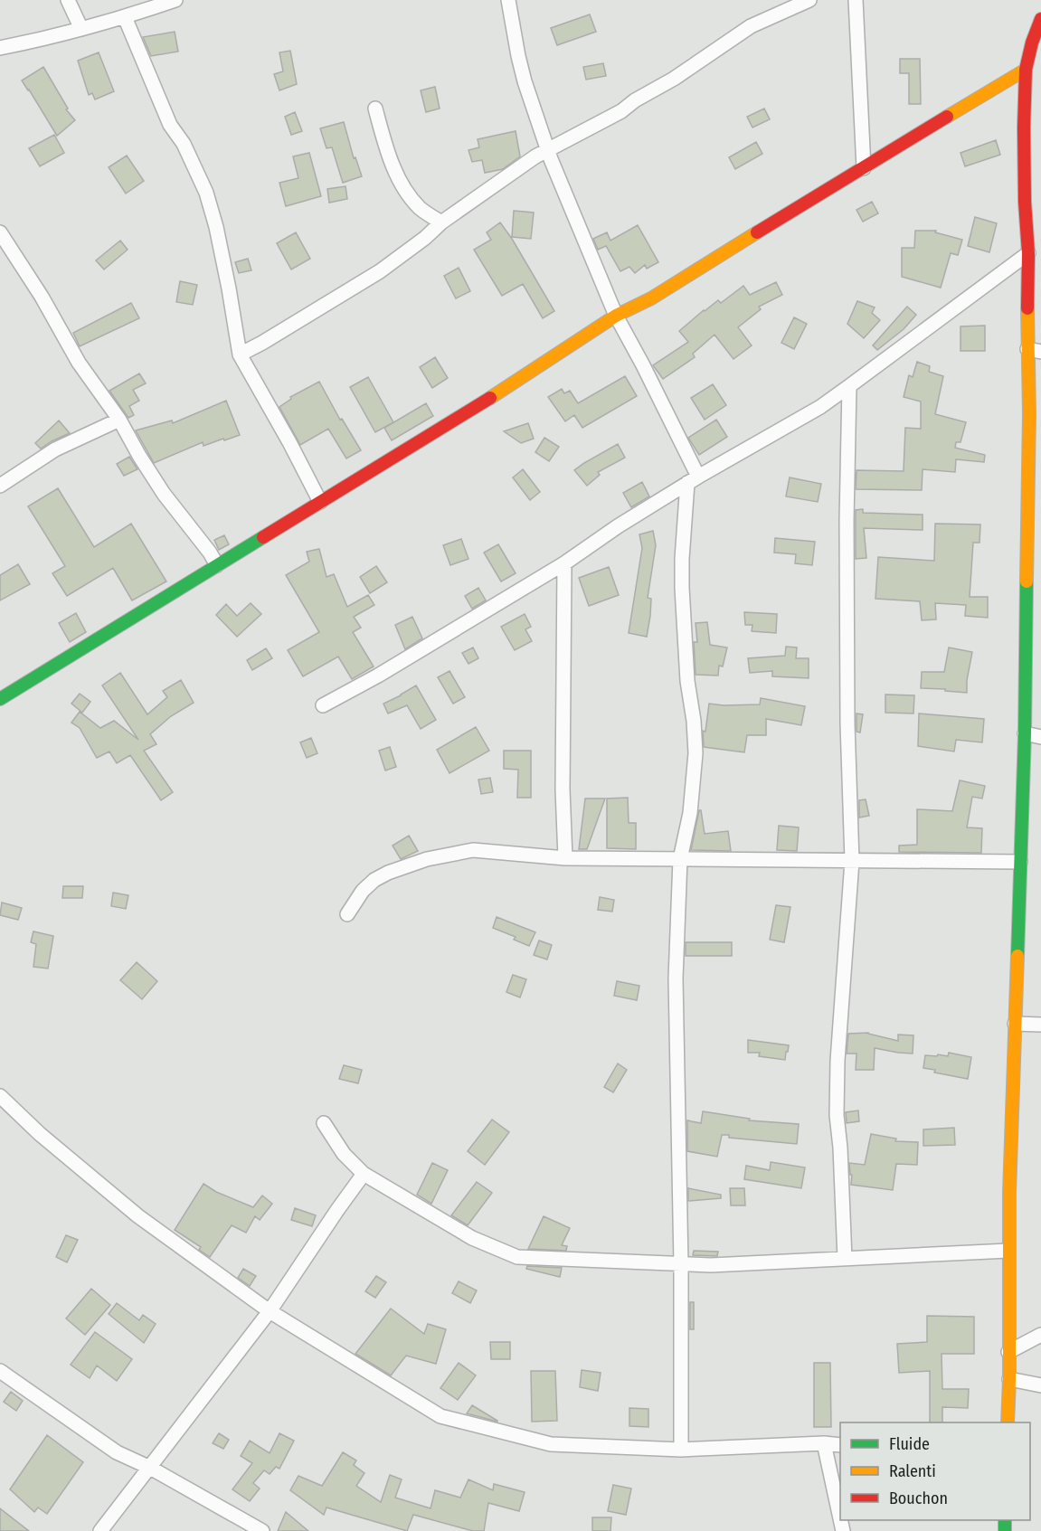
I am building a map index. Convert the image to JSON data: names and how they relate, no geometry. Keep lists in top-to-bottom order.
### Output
{
  "legend": ["Fluide", "Ralenti", "Bouchon"]
}
